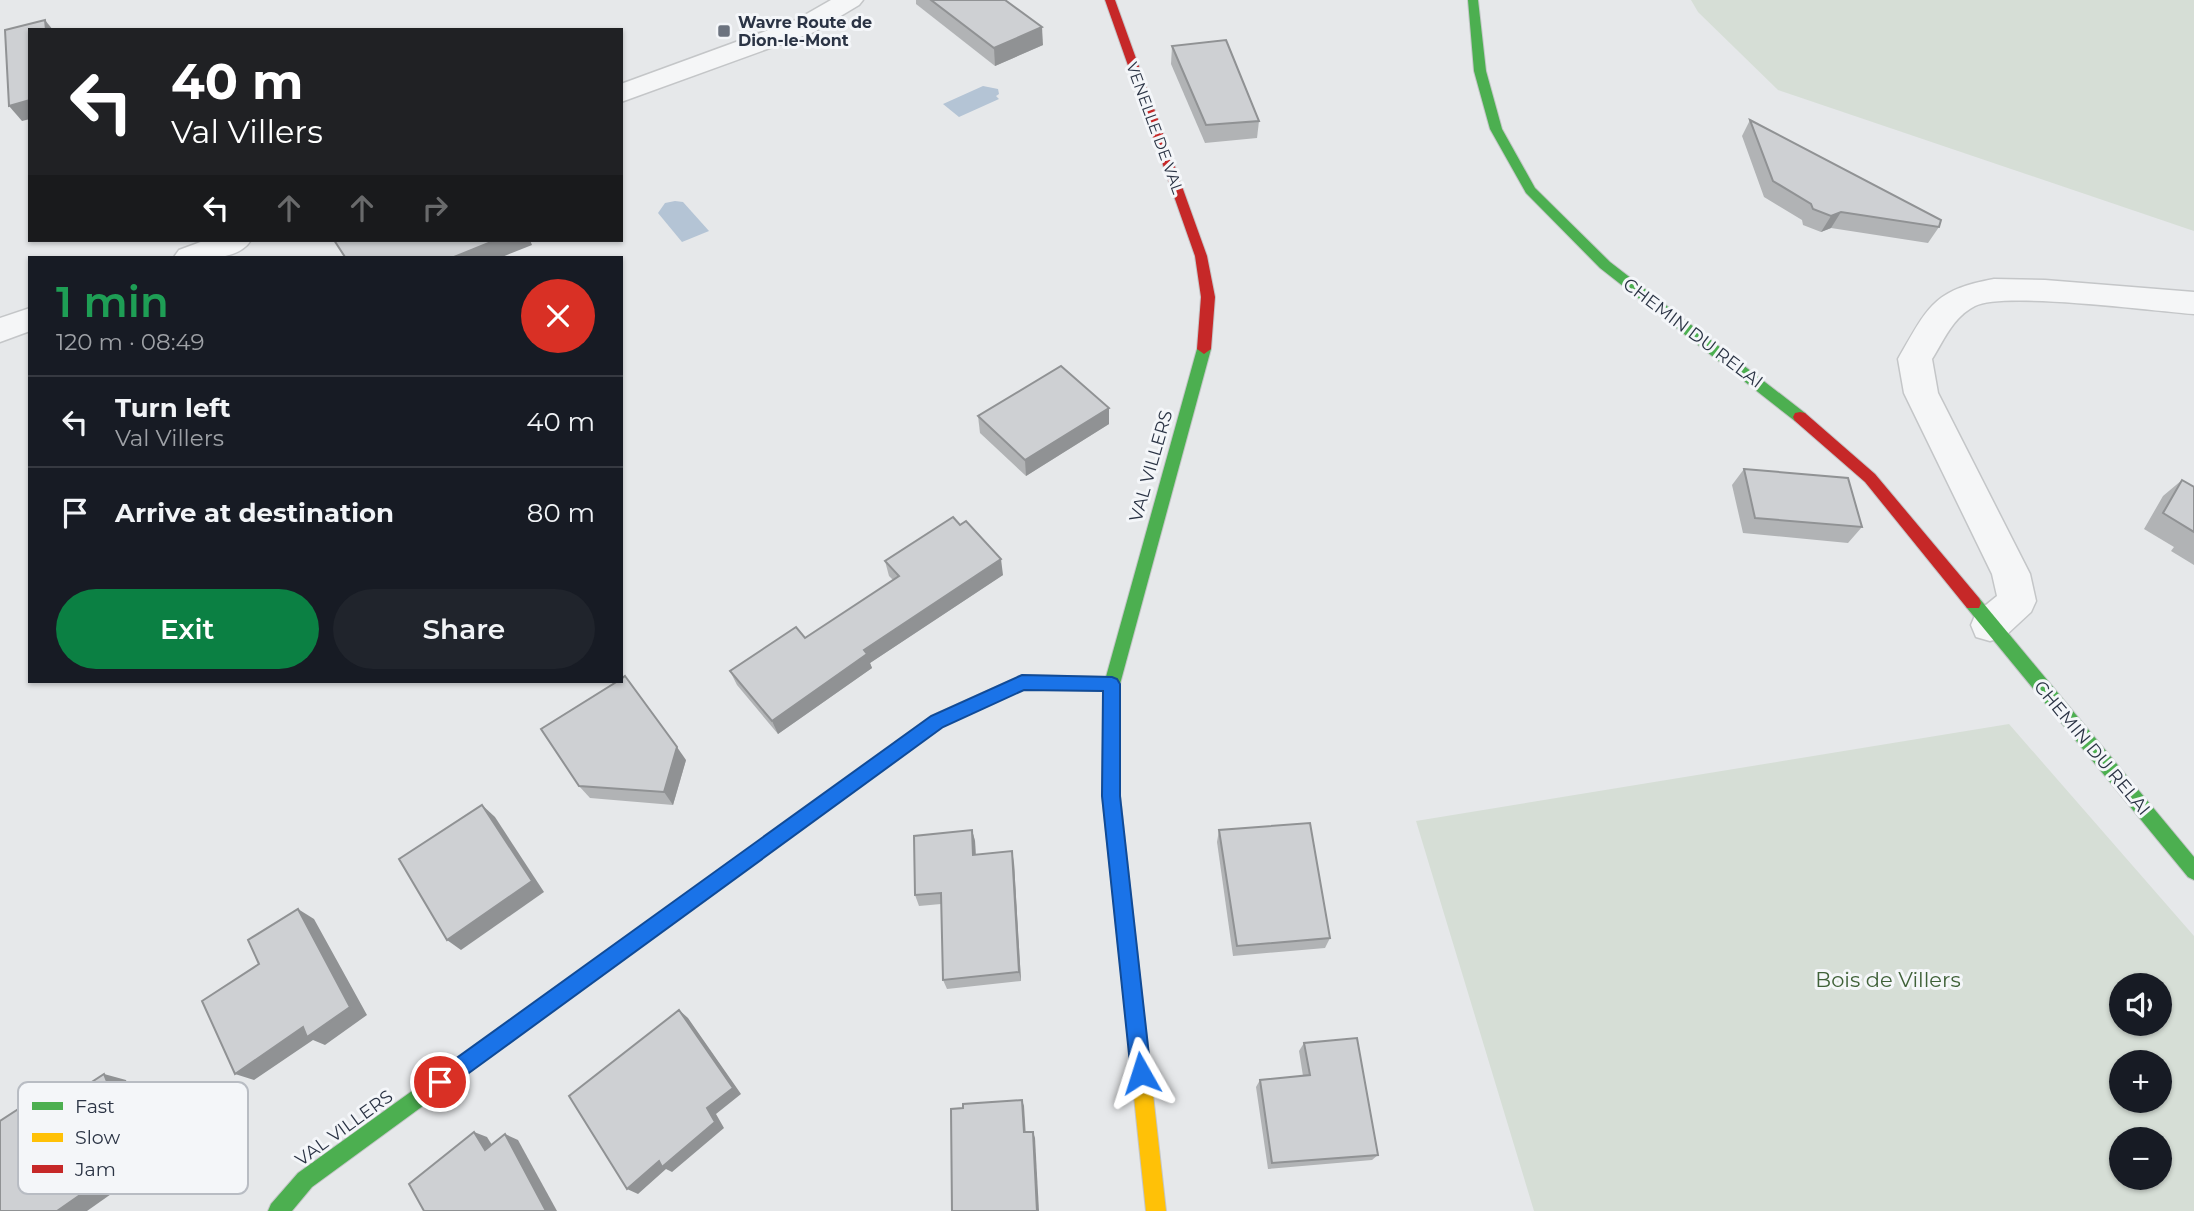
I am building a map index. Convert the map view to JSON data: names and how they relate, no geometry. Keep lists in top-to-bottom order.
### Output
{
  "streets": {
    "street": ["VENELLE DE VAL", "CHEMIN DU RELAI", "VAL VILLERS"]
  },
  "crossings": [
    ["VENELLE DE VAL", "VAL VILLERS"]
  ],
  "parks": ["Bois de Villers"],
  "places": {
    "transit": ["Wavre Route de Dion-le-Mont"]
  },
  "legend": ["Fast", "Slow", "Jam"],
  "page": {
    "turn": ["40 m", "Val Villers"],
    "heading": ["1 min", "120 m · 08:49"],
    "list": [
      {
        "name": "Turn left",
        "note": "Val Villers",
        "value": "40 m"
      },
      {
        "name": "Arrive at destination",
        "value": "80 m"
      }
    ],
    "buttons": ["Exit", "Share"],
    "map_buttons": ["+", "−"]
  }
}
